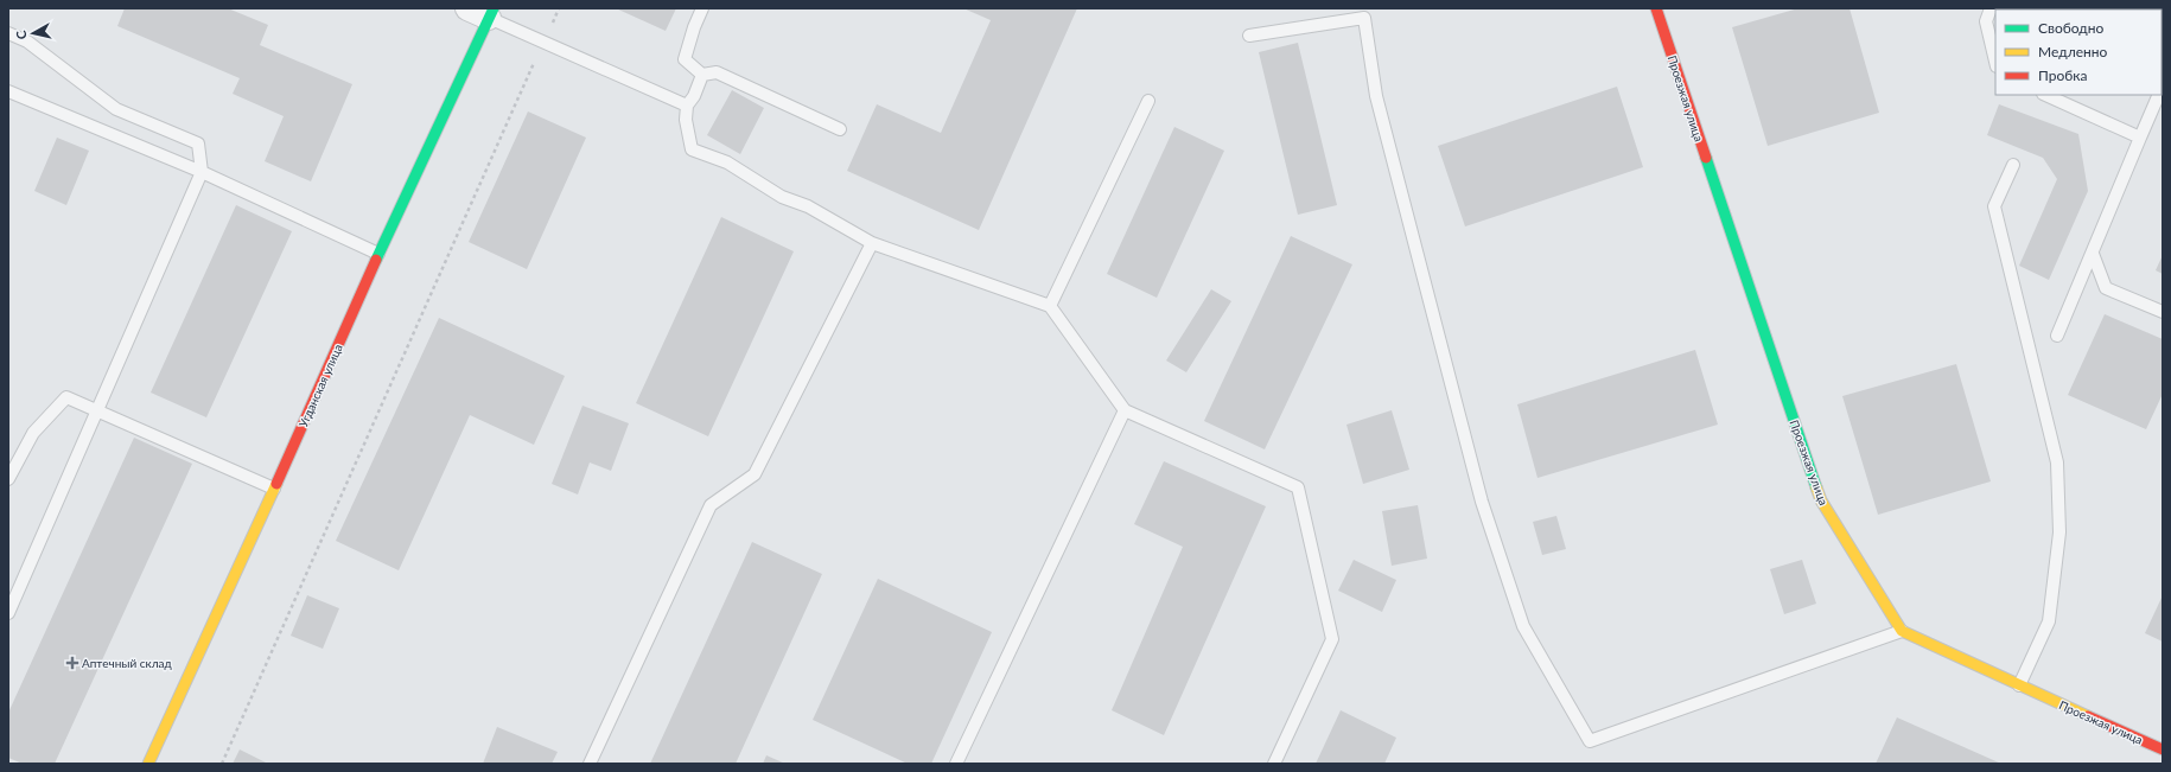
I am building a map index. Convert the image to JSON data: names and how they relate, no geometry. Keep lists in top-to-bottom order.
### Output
{
  "streets": {
    "street": ["Проезжая улица", "Угданская улица"]
  },
  "places": {
    "health": ["Аптечный склад"]
  },
  "legend": ["Свободно", "Медленно", "Пробка"],
  "north": "left"
}
